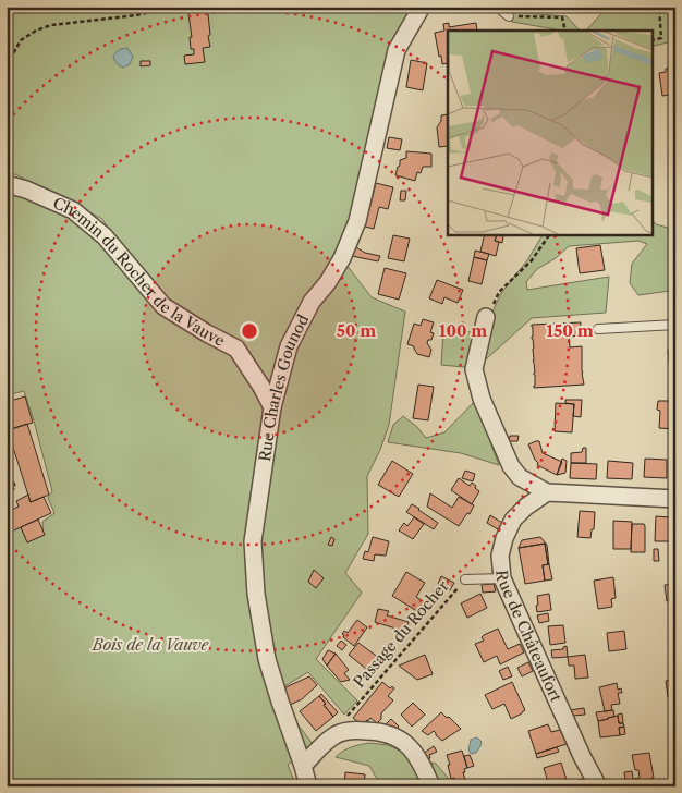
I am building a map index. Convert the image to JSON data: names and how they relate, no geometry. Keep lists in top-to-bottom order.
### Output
{
  "streets": {
    "street": ["Chemin du Rocher de la Vauve", "Rue Charles Gounod", "Rue de Châteaufort"],
    "lane": ["Passage du Rocher"]
  },
  "crossings": [
    ["Chemin du Rocher de la Vauve", "Rue Charles Gounod"],
    ["Passage du Rocher", "Rue de Châteaufort"]
  ],
  "parks": ["Bois de la Vauve"],
  "rings": ["50 m", "100 m", "150 m"]
}
